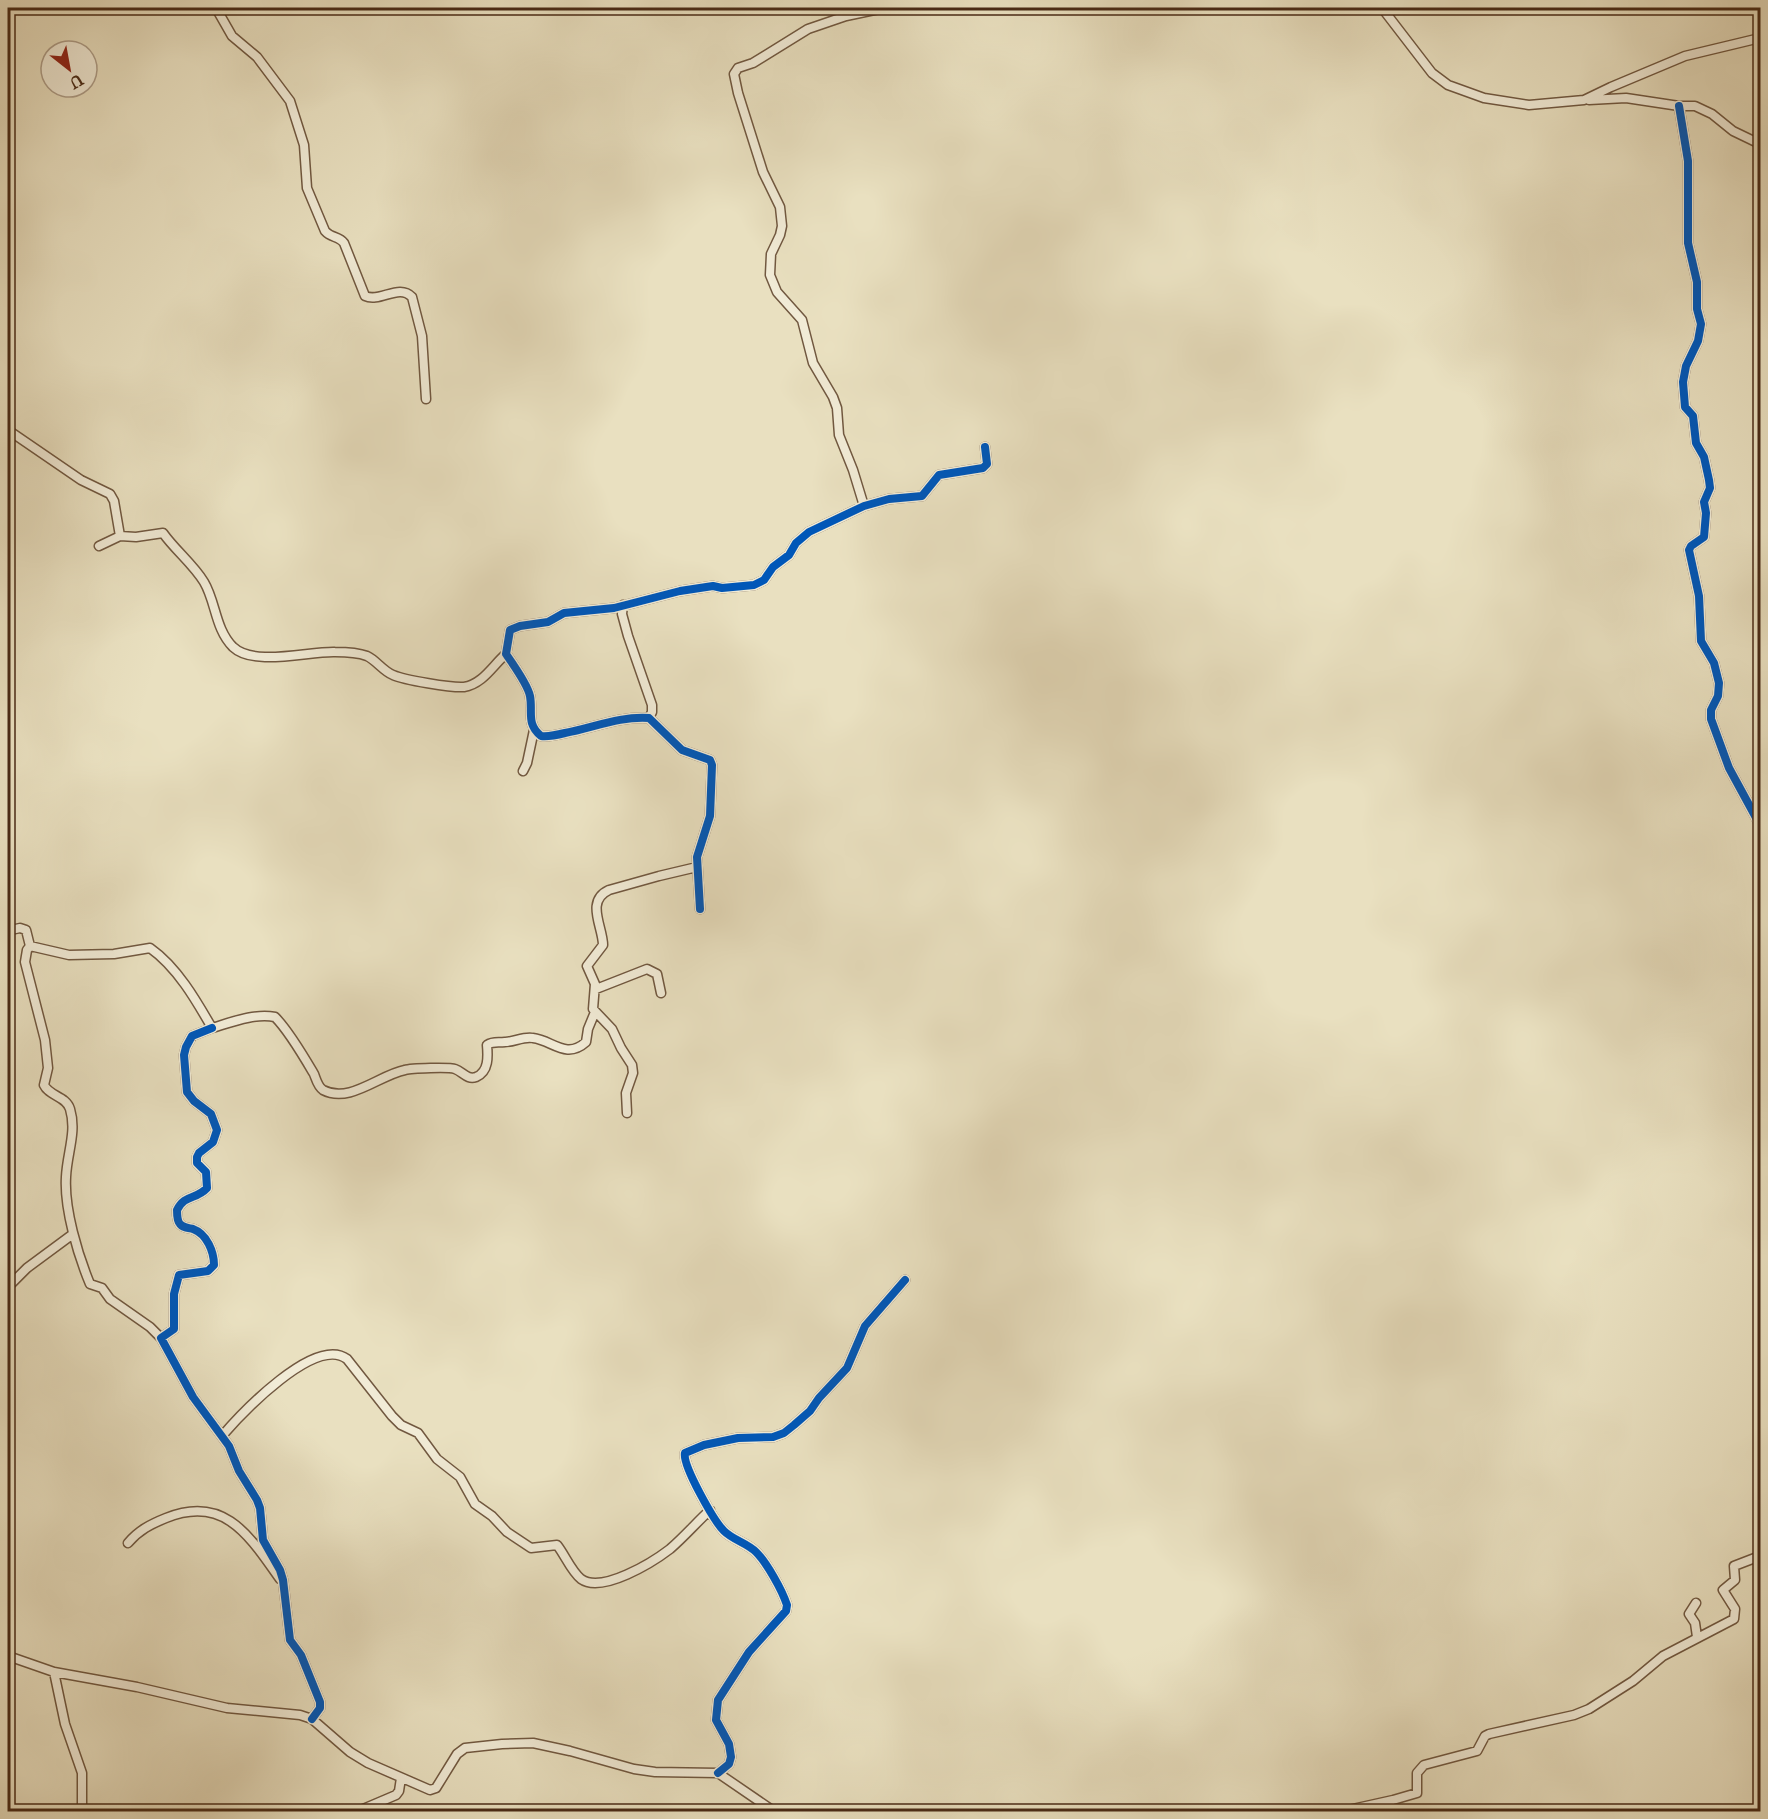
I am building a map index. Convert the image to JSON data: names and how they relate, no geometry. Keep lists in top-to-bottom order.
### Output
{
  "north": "bottom right"
}
